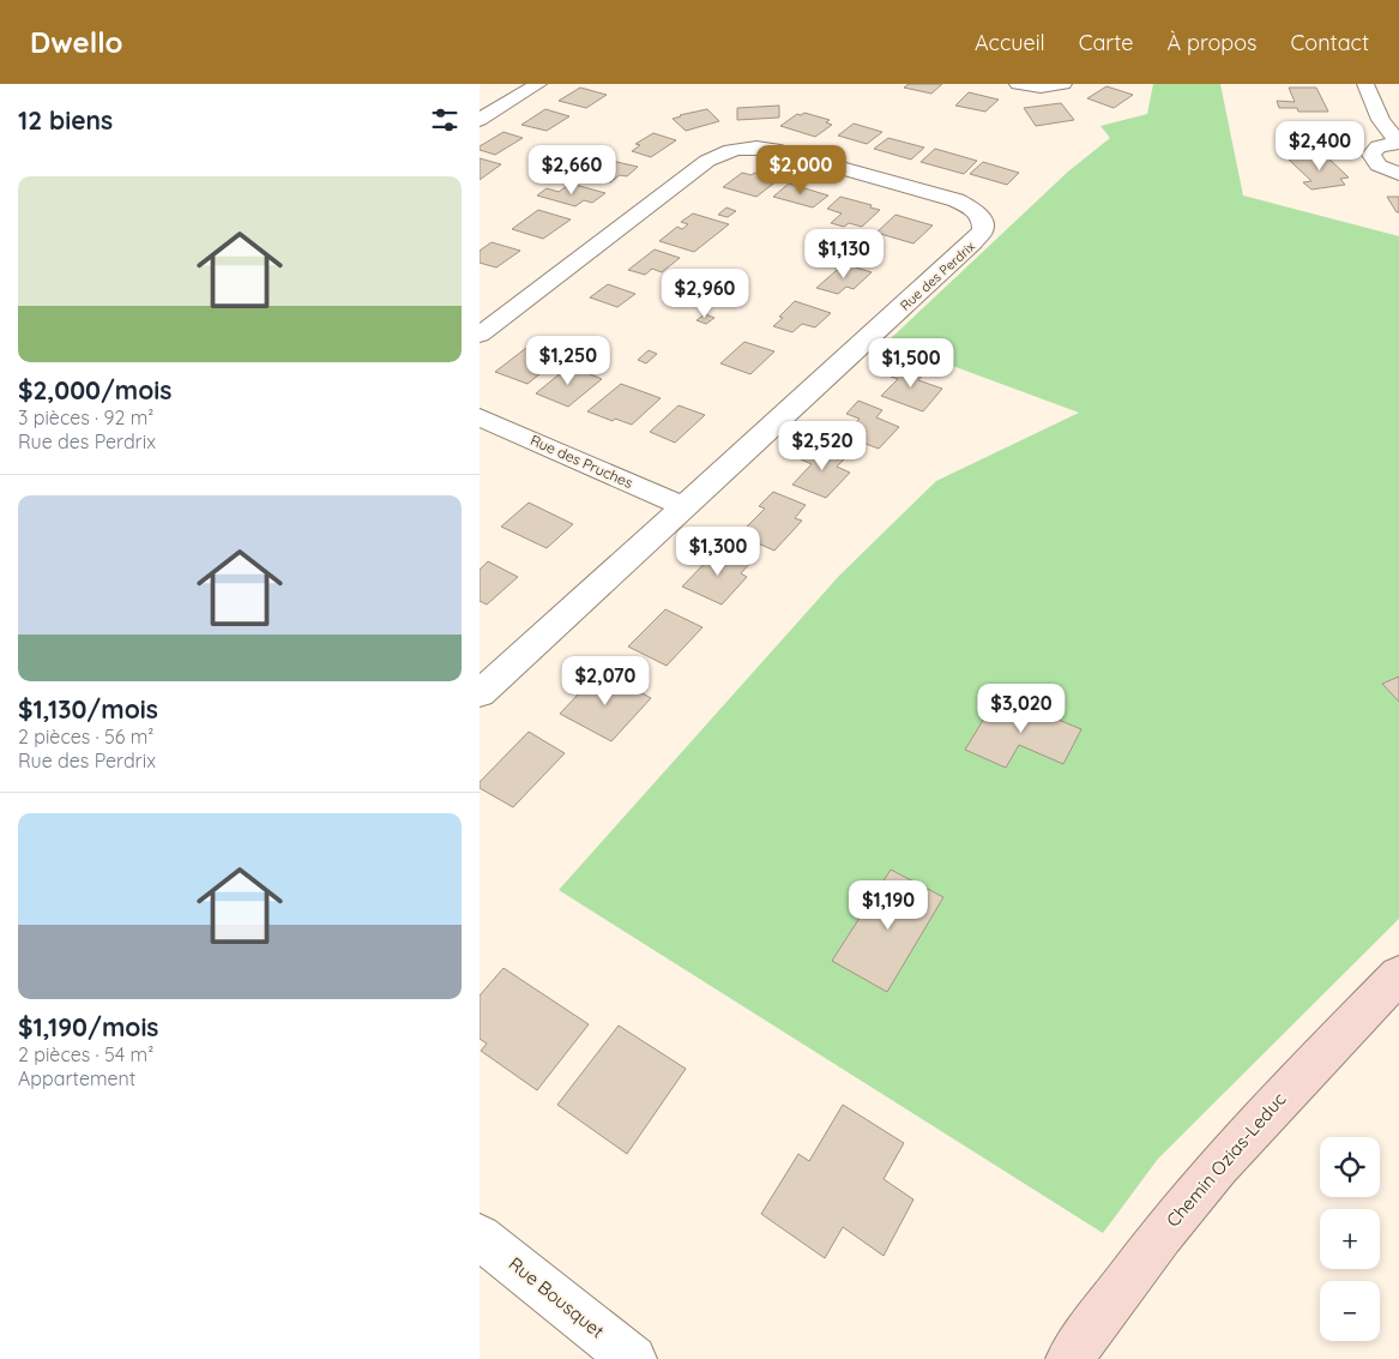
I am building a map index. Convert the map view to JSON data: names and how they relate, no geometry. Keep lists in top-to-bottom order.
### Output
{
  "streets": {
    "street": [
      "Rue des Perdrix",
      "Rue des Pruches",
      "Chemin Ozias-Leduc",
      "Rue Bousquet"
    ]
  },
  "crossings": [
    ["Rue des Perdrix", "Rue des Pruches"]
  ],
  "page": {
    "header": "Dwello",
    "nav": [
      "Accueil",
      "Carte",
      "À propos",
      "Contact"
    ],
    "heading": "12 biens",
    "price": [
      "$2,400",
      "$2,660",
      "$2,000",
      "$1,130",
      "$2,960",
      "$1,250",
      "$1,500",
      "$2,520",
      "$1,300",
      "$2,070",
      "$3,020",
      "$1,190"
    ],
    "list": [
      {
        "name": "$2,000/mois",
        "note": "3 pièces · 92 m² · Rue des Perdrix"
      },
      {
        "name": "$1,130/mois",
        "note": "2 pièces · 56 m² · Rue des Perdrix"
      },
      {
        "name": "$1,190/mois",
        "note": "2 pièces · 54 m² · Appartement"
      }
    ],
    "map_buttons": ["+", "−"]
  }
}
